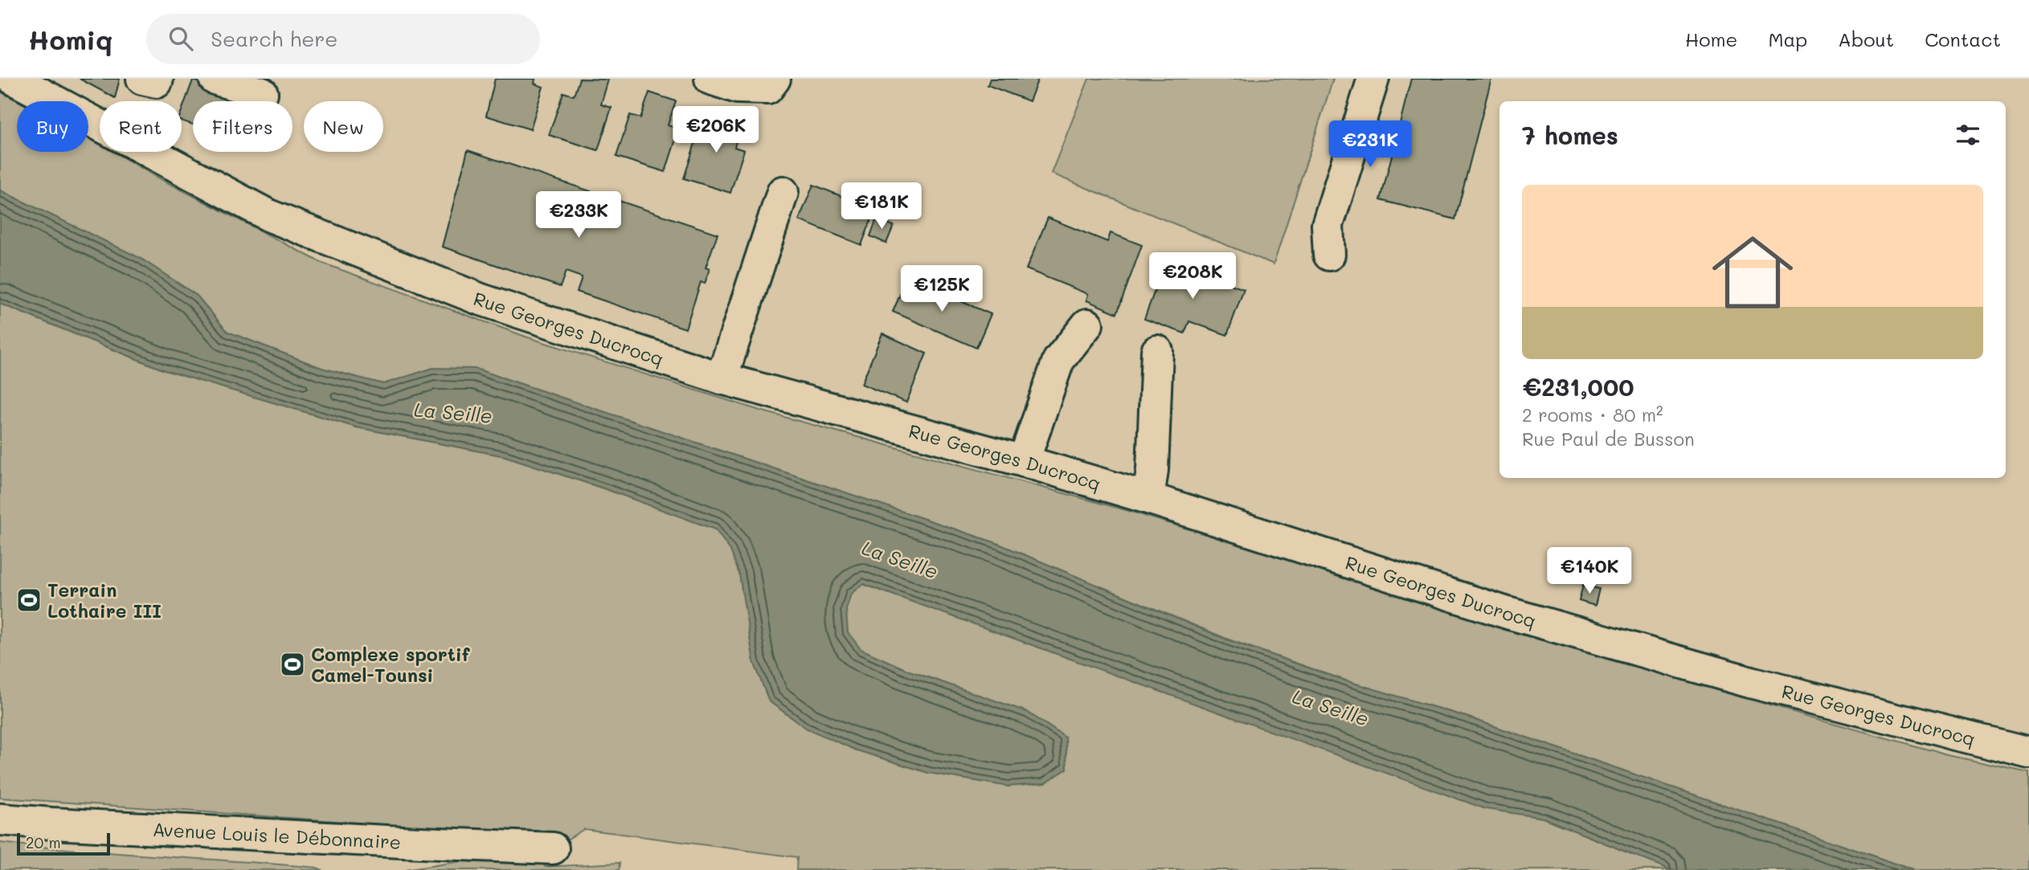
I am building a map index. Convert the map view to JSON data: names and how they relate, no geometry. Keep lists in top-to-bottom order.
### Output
{
  "streets": {
    "street": ["Rue Georges Ducrocq", "Avenue Louis le Débonnaire"]
  },
  "water": ["La Seille"],
  "places": {
    "sports": ["Terrain Lothaire III", "Complexe sportif Camel-Tounsi"]
  },
  "scale_bar": "20 m",
  "page": {
    "header": "Homiq",
    "search": "Search here",
    "nav": [
      "Home",
      "Map",
      "About",
      "Contact"
    ],
    "chip": [
      "Buy",
      "Rent",
      "Filters",
      "New"
    ],
    "heading": "7 homes",
    "price": [
      "€206K",
      "€231K",
      "€181K",
      "€233K",
      "€208K",
      "€125K",
      "€140K"
    ],
    "list": [
      {
        "name": "€231,000",
        "note": "2 rooms · 80 m² · Rue Paul de Busson"
      }
    ],
    "scale": "20 m"
  }
}
